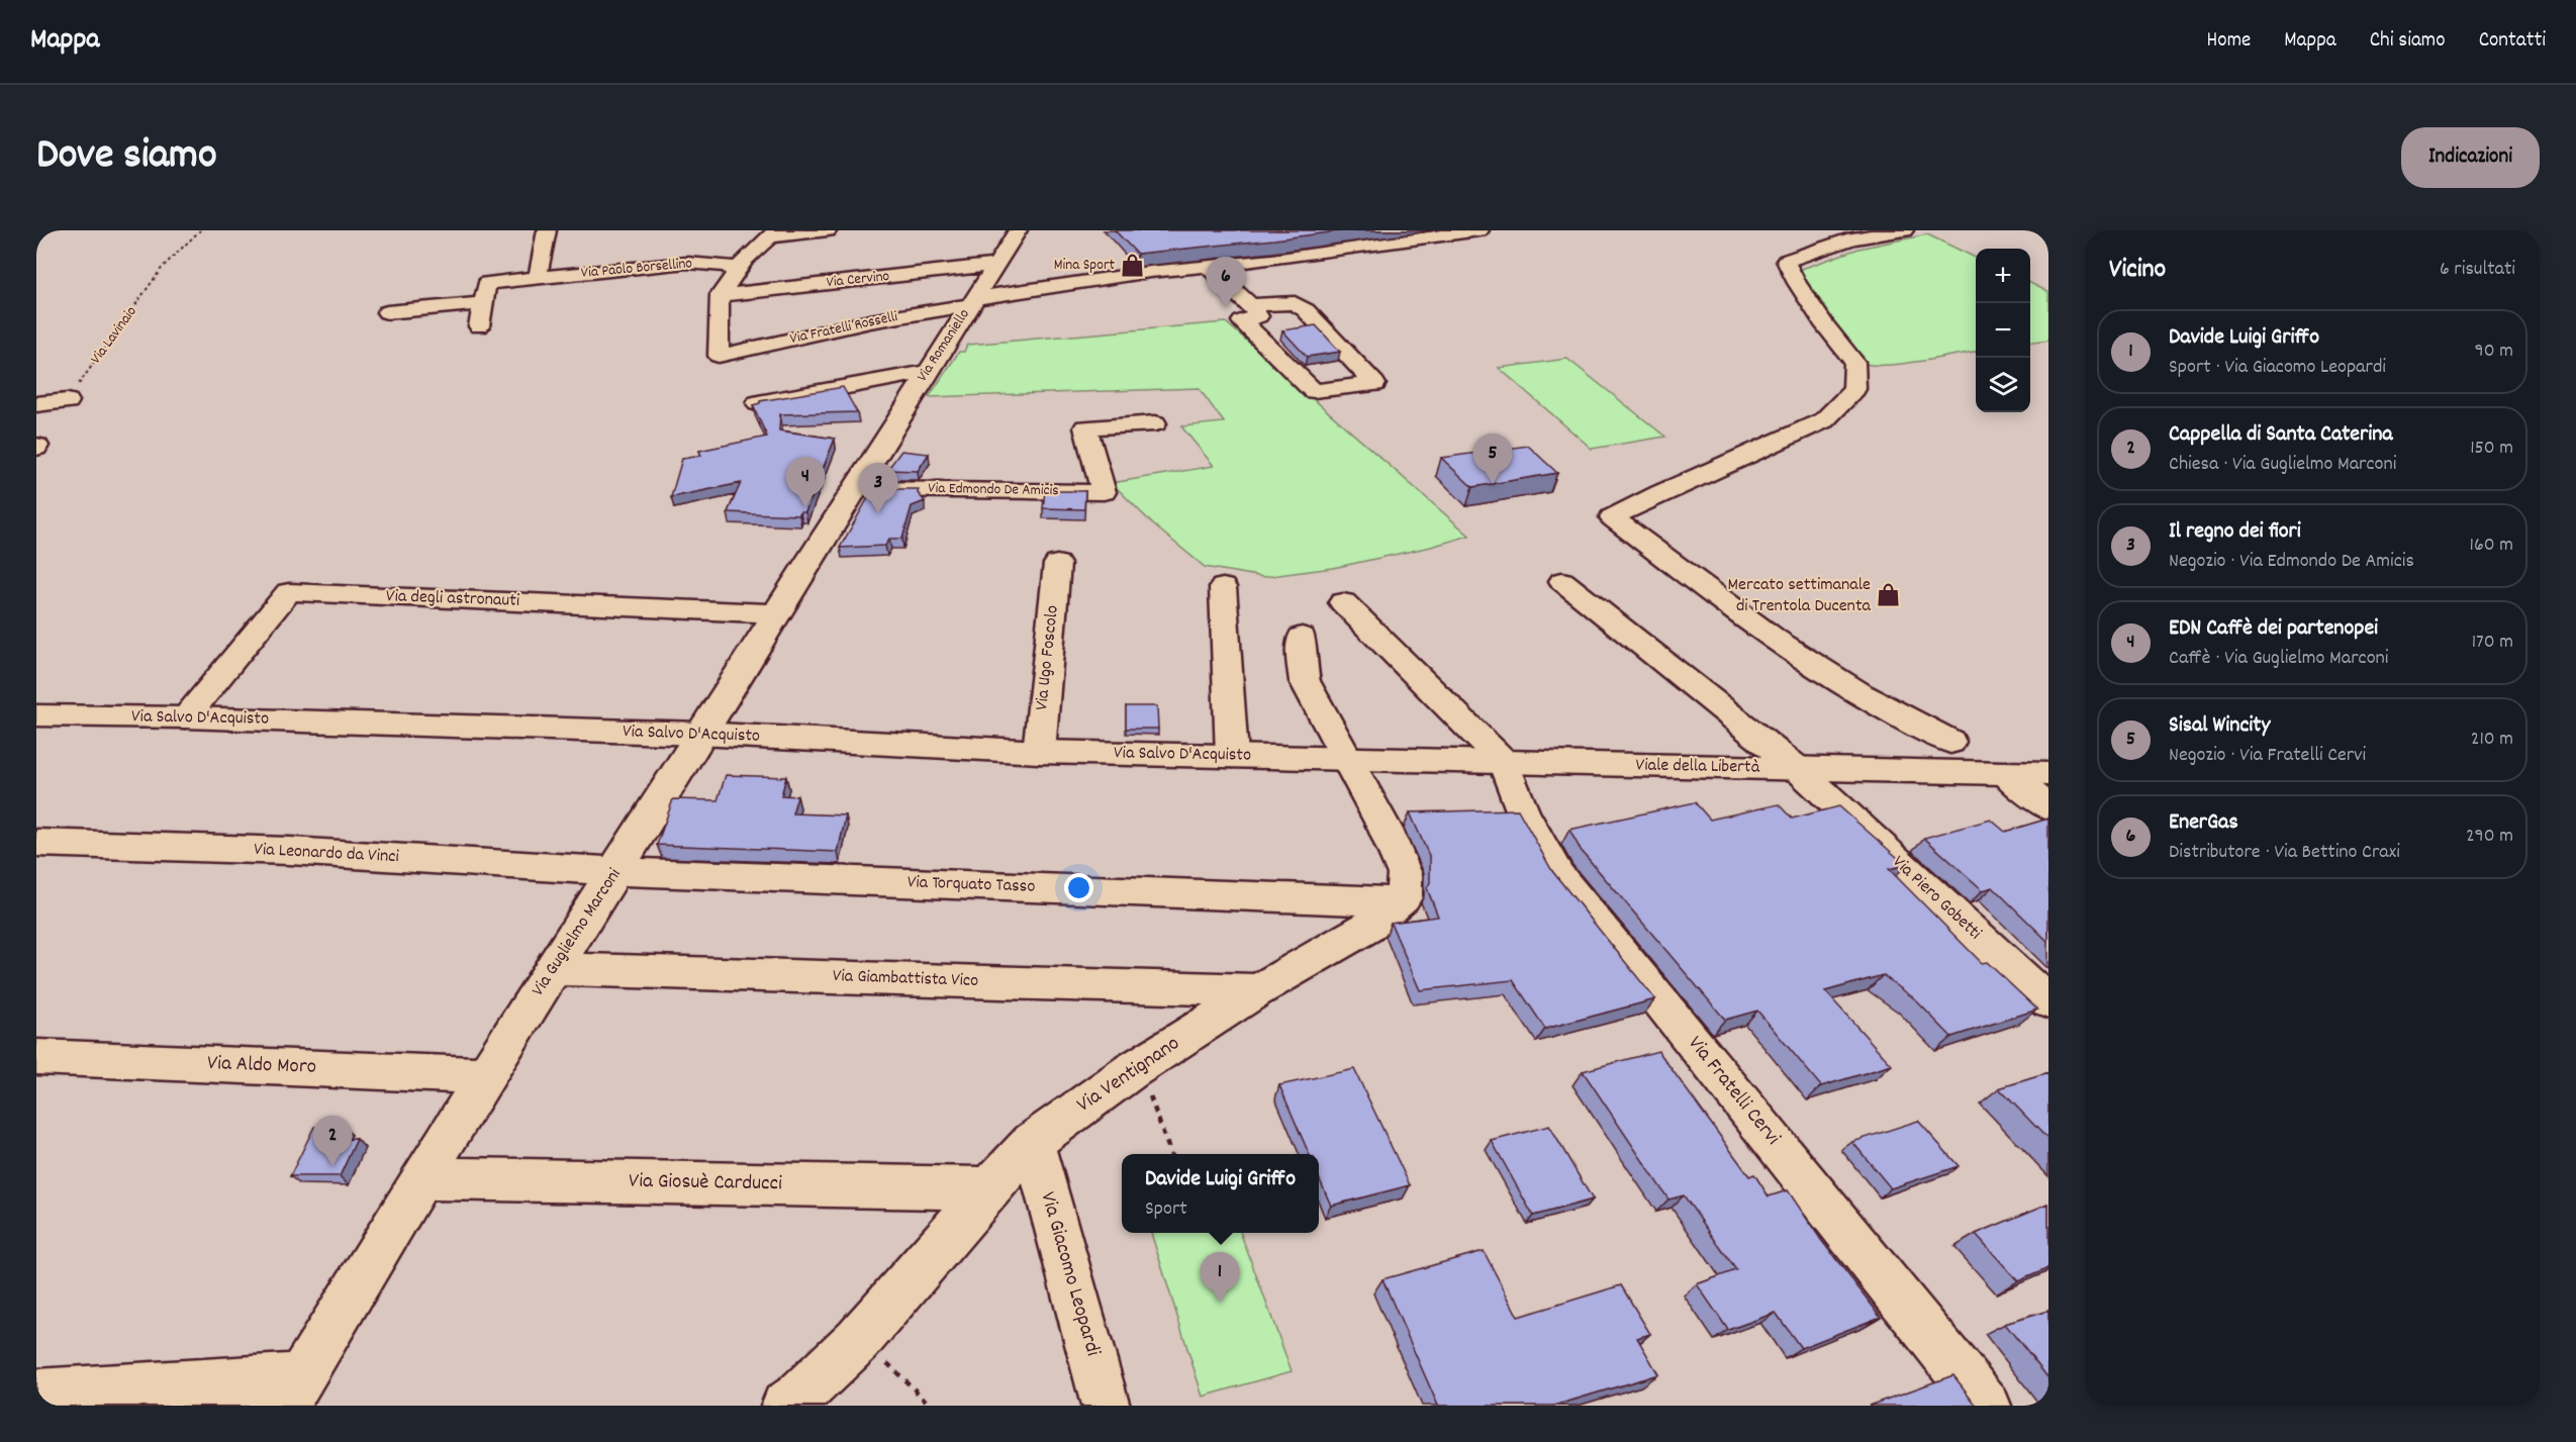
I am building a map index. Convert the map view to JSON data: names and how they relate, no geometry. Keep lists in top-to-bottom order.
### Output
{
  "streets": {
    "street": [
      "Via Paolo Borsellino",
      "Via Cervino",
      "Via Fratelli Rosselli",
      "Via Romaniello",
      "Via Edmondo De Amicis",
      "Via degli astronauti",
      "Via Ugo Foscolo",
      "Via Salvo D'Acquisto",
      "Viale della Libertà",
      "Via Leonardo da Vinci",
      "Via Torquato Tasso",
      "Via Piero Gobetti",
      "Via Guglielmo Marconi",
      "Via Giambattista Vico",
      "Via Aldo Moro",
      "Via Ventignano",
      "Via Fratelli Cervi",
      "Via Giosuè Carducci",
      "Via Giacomo Leopardi"
    ],
    "path": ["Via Lavinaio"]
  },
  "crossings": [
    ["Via Cervino", "Via Fratelli Rosselli"],
    ["Via Cervino", "Via Romaniello"],
    ["Via Fratelli Rosselli", "Via Romaniello"],
    ["Via Romaniello", "Via Guglielmo Marconi"],
    ["Via Edmondo De Amicis", "Via Guglielmo Marconi"],
    ["Via degli astronauti", "Via Salvo D'Acquisto"],
    ["Via degli astronauti", "Via Guglielmo Marconi"],
    ["Via Ugo Foscolo", "Via Salvo D'Acquisto"],
    ["Via Salvo D'Acquisto", "Viale della Libertà"],
    ["Via Salvo D'Acquisto", "Via Guglielmo Marconi"],
    ["Viale della Libertà", "Via Piero Gobetti"],
    ["Viale della Libertà", "Via Fratelli Cervi"],
    ["Via Leonardo da Vinci", "Via Torquato Tasso"],
    ["Via Leonardo da Vinci", "Via Guglielmo Marconi"],
    ["Via Torquato Tasso", "Via Guglielmo Marconi"],
    ["Via Torquato Tasso", "Via Ventignano"],
    ["Via Guglielmo Marconi", "Via Giambattista Vico"],
    ["Via Guglielmo Marconi", "Via Aldo Moro"],
    ["Via Guglielmo Marconi", "Via Giosuè Carducci"],
    ["Via Giambattista Vico", "Via Ventignano"],
    ["Via Ventignano", "Via Giosuè Carducci"],
    ["Via Ventignano", "Via Giacomo Leopardi"]
  ],
  "places": {
    "shop": ["Mina Sport", "Mercato settimanale di Trentola Ducenta"]
  },
  "page": {
    "header": "Mappa",
    "nav": [
      "Home",
      "Mappa",
      "Chi siamo",
      "Contatti"
    ],
    "title": "Dove siamo",
    "buttons": "Indicazioni",
    "heading": ["Vicino", "6 risultati"],
    "map_buttons": ["+", "−"],
    "pins": [
      "6",
      "5",
      "4",
      "3",
      "2",
      "1"
    ],
    "list": [
      {
        "mark": "1",
        "name": "Davide Luigi Griffo",
        "note": "Sport · Via Giacomo Leopardi",
        "value": "90 m"
      },
      {
        "mark": "2",
        "name": "Cappella di Santa Caterina",
        "note": "Chiesa · Via Guglielmo Marconi",
        "value": "150 m"
      },
      {
        "mark": "3",
        "name": "Il regno dei fiori",
        "note": "Negozio · Via Edmondo De Amicis",
        "value": "160 m"
      },
      {
        "mark": "4",
        "name": "EDN Caffè dei partenopei",
        "note": "Caffè · Via Guglielmo Marconi",
        "value": "170 m"
      },
      {
        "mark": "5",
        "name": "Sisal Wincity",
        "note": "Negozio · Via Fratelli Cervi",
        "value": "210 m"
      },
      {
        "mark": "6",
        "name": "EnerGas",
        "note": "Distributore · Via Bettino Craxi",
        "value": "290 m"
      }
    ],
    "popup": ["Davide Luigi Griffo", "Sport"]
  }
}
